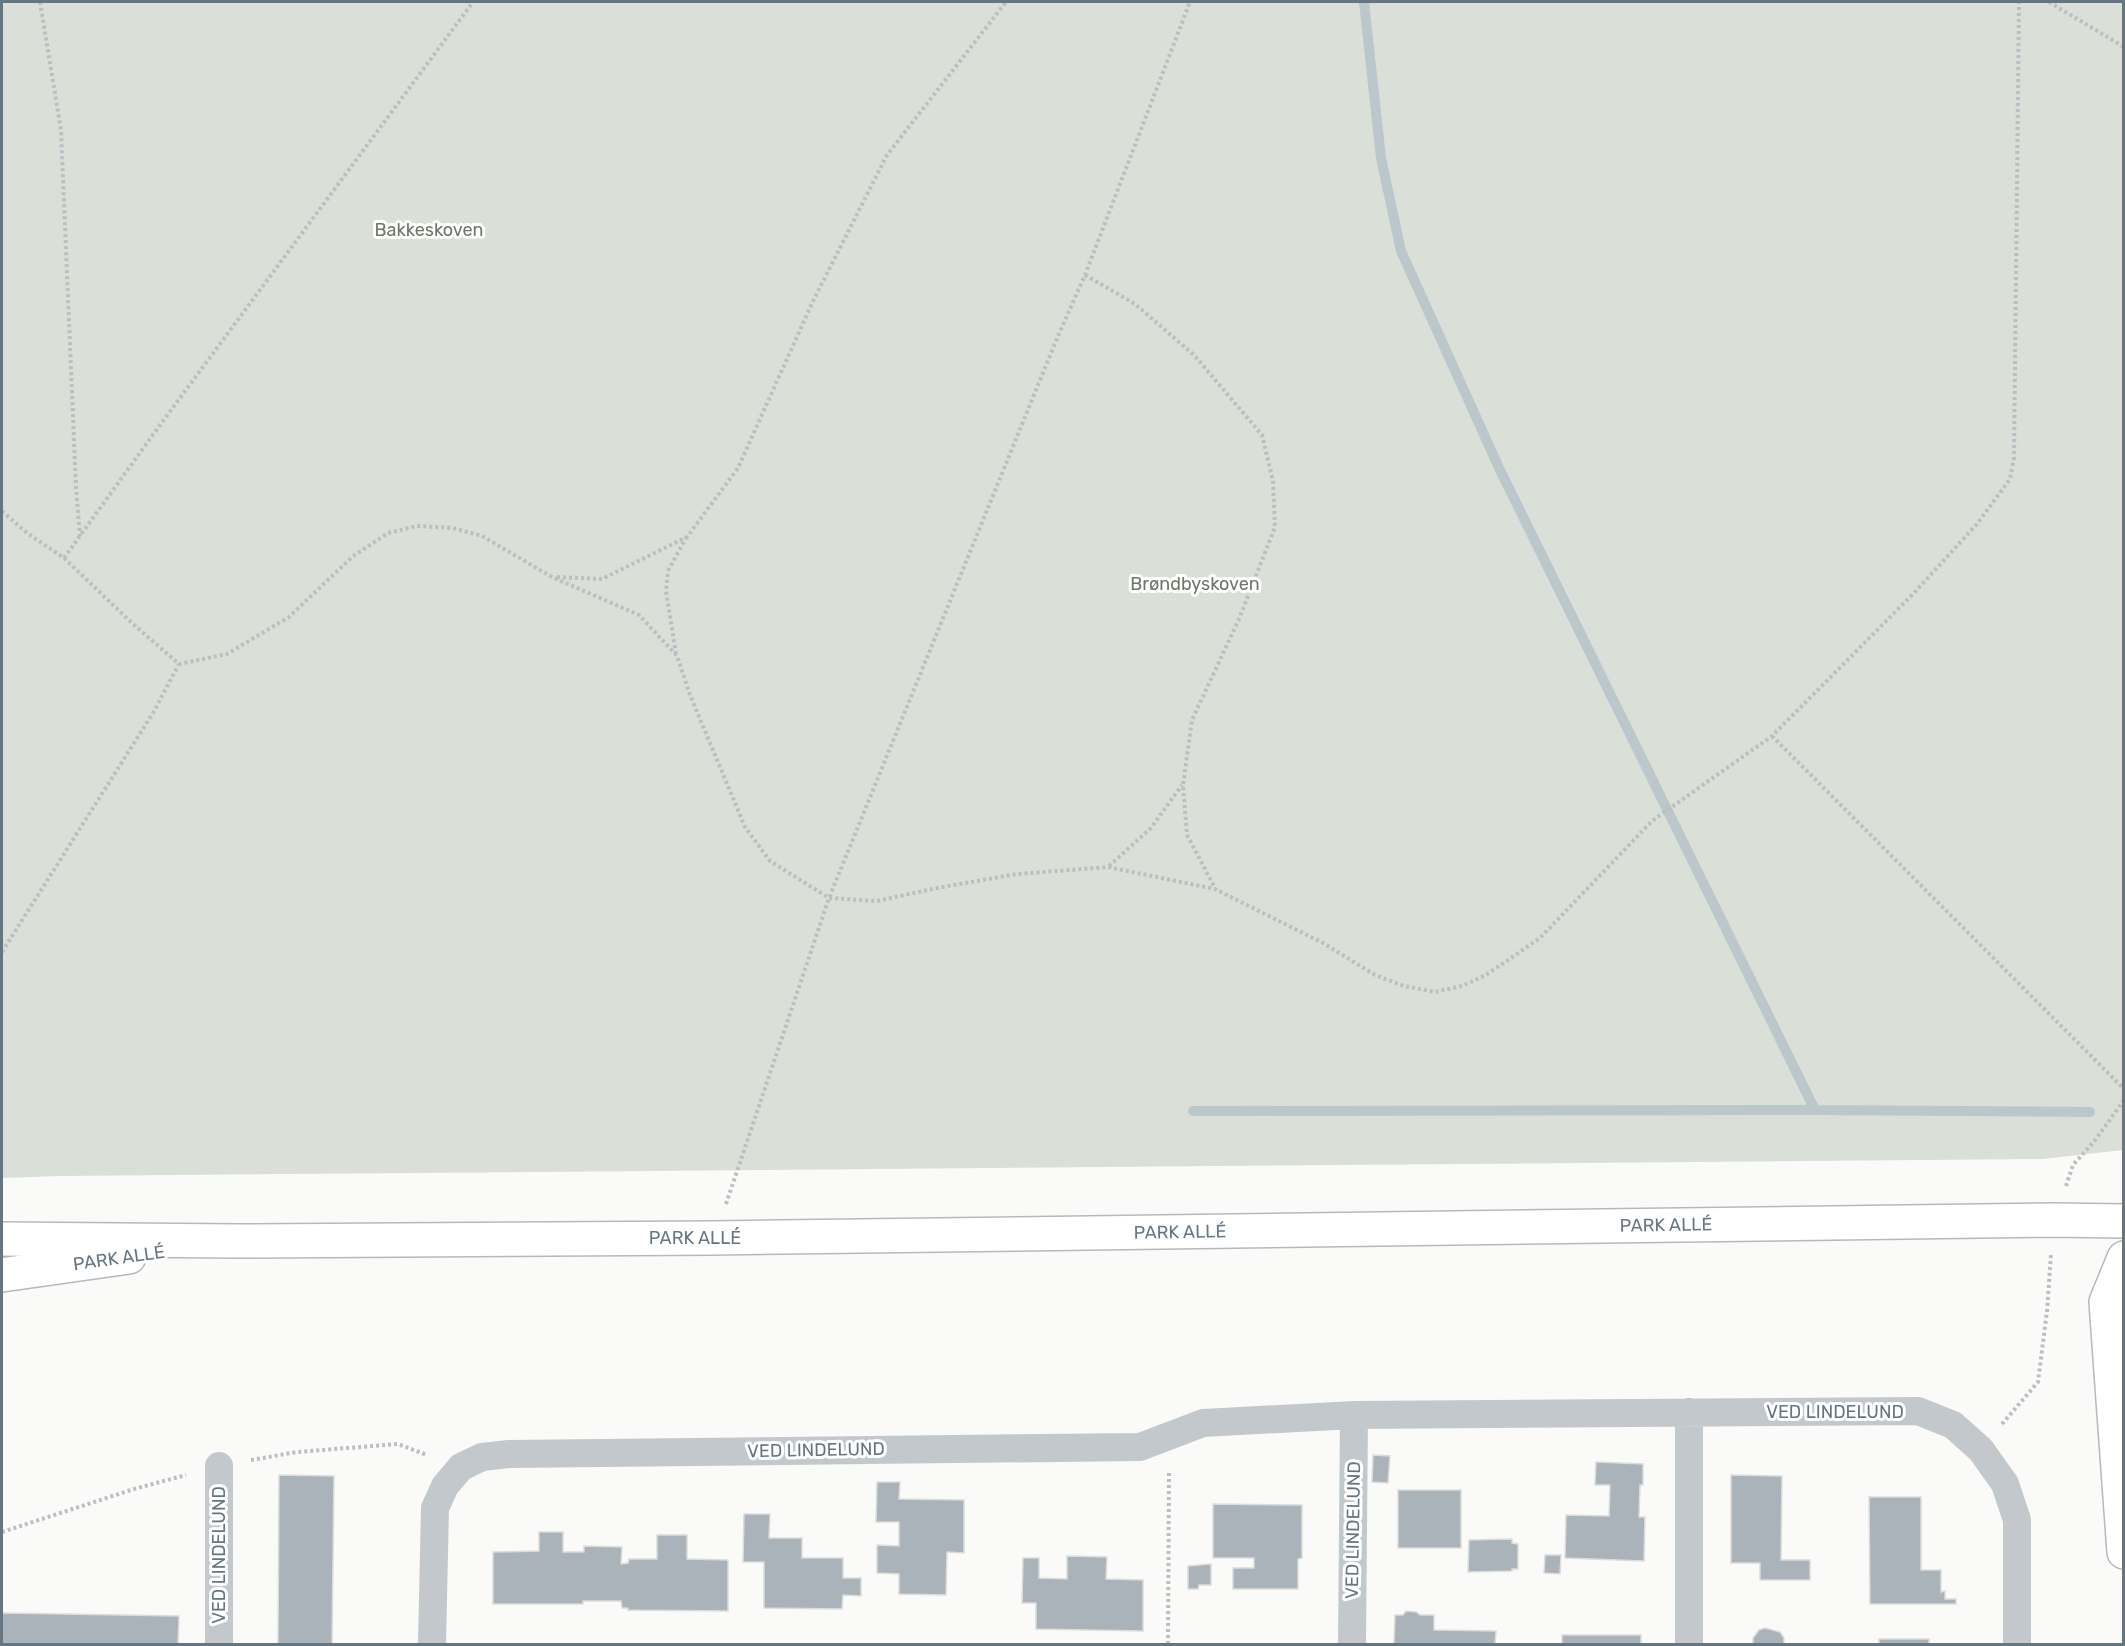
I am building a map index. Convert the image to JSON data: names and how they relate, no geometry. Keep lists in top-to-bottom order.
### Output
{
  "streets": {
    "street": ["PARK ALLÉ", "VED LINDELUND"]
  },
  "parks": ["Bakkeskoven", "Brøndbyskoven"]
}
